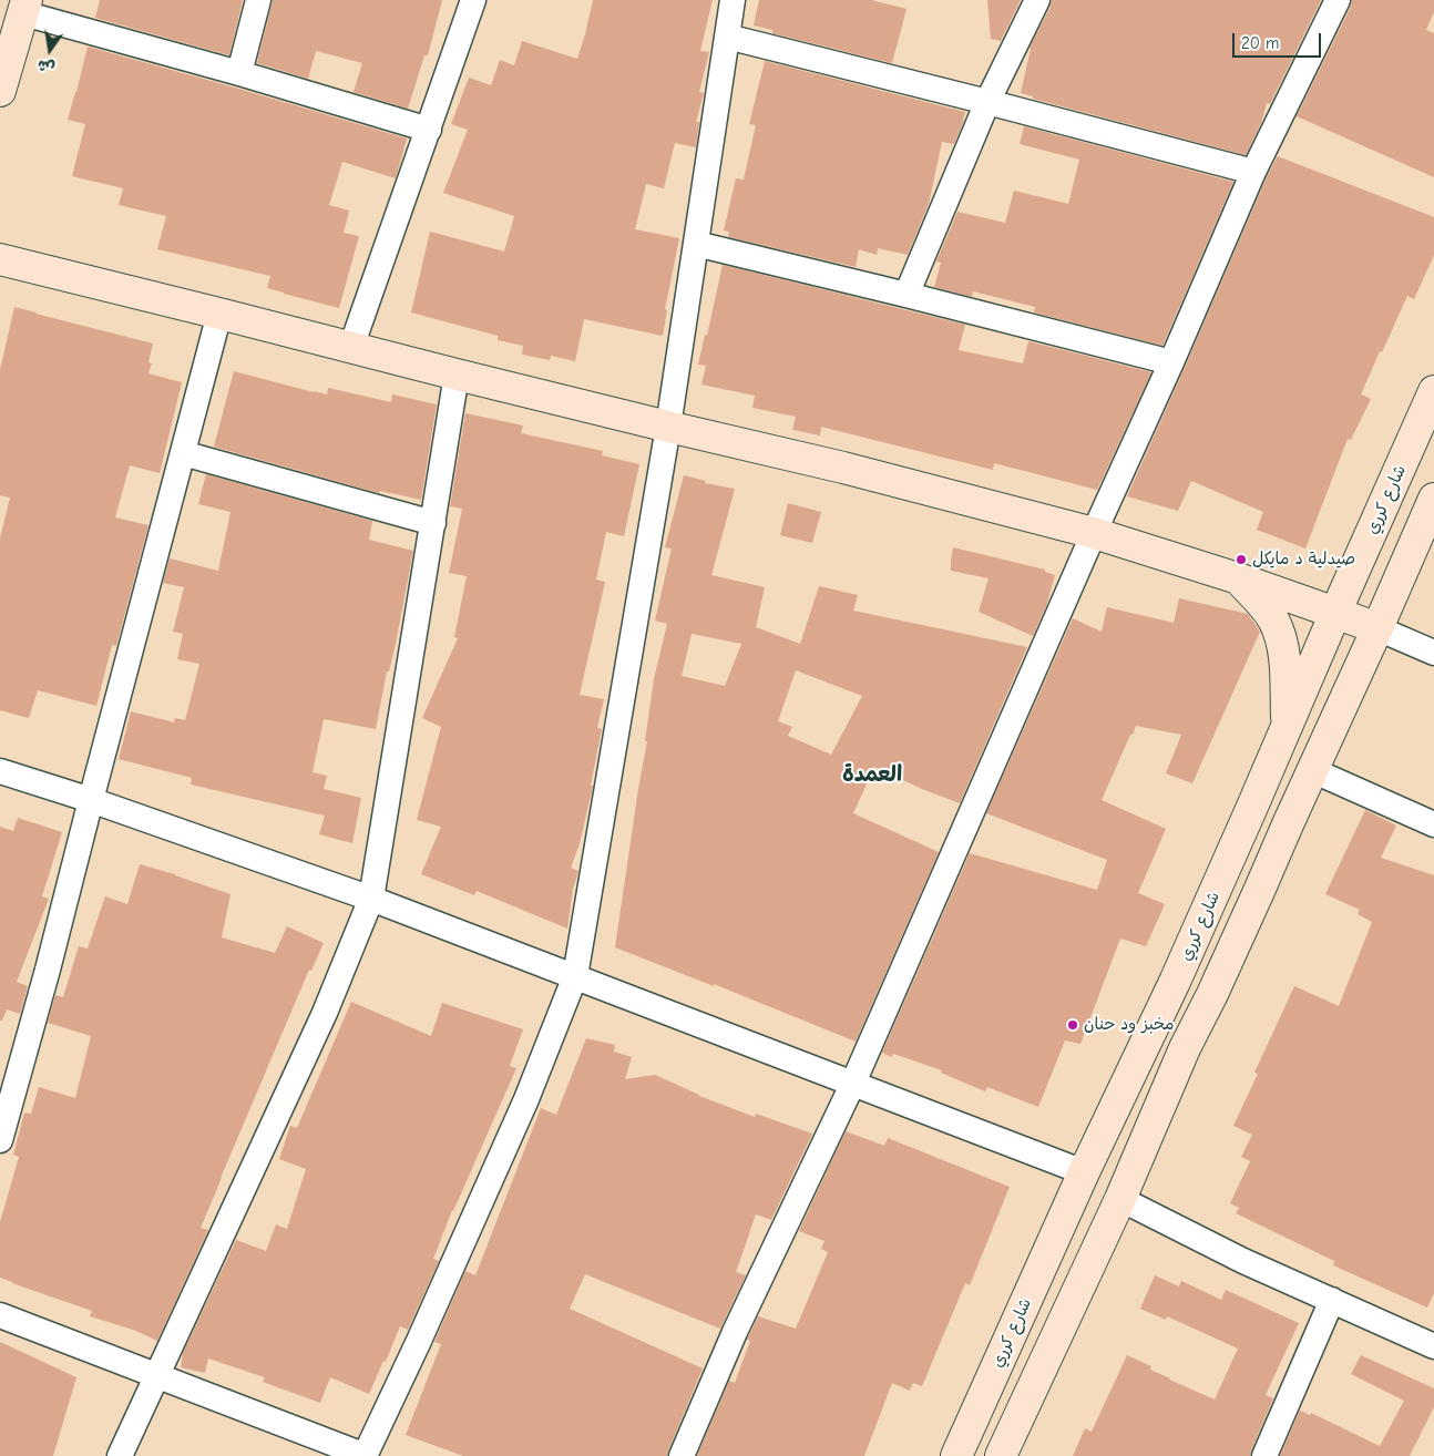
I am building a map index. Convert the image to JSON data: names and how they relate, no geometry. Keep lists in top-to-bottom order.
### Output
{
  "streets": {
    "main road": ["شارع كرري"]
  },
  "districts": ["العمدة"],
  "places": ["صيدلية د مايكل", "مخبز ود حنان"],
  "scale_bar": "20 m",
  "north": "bottom"
}
